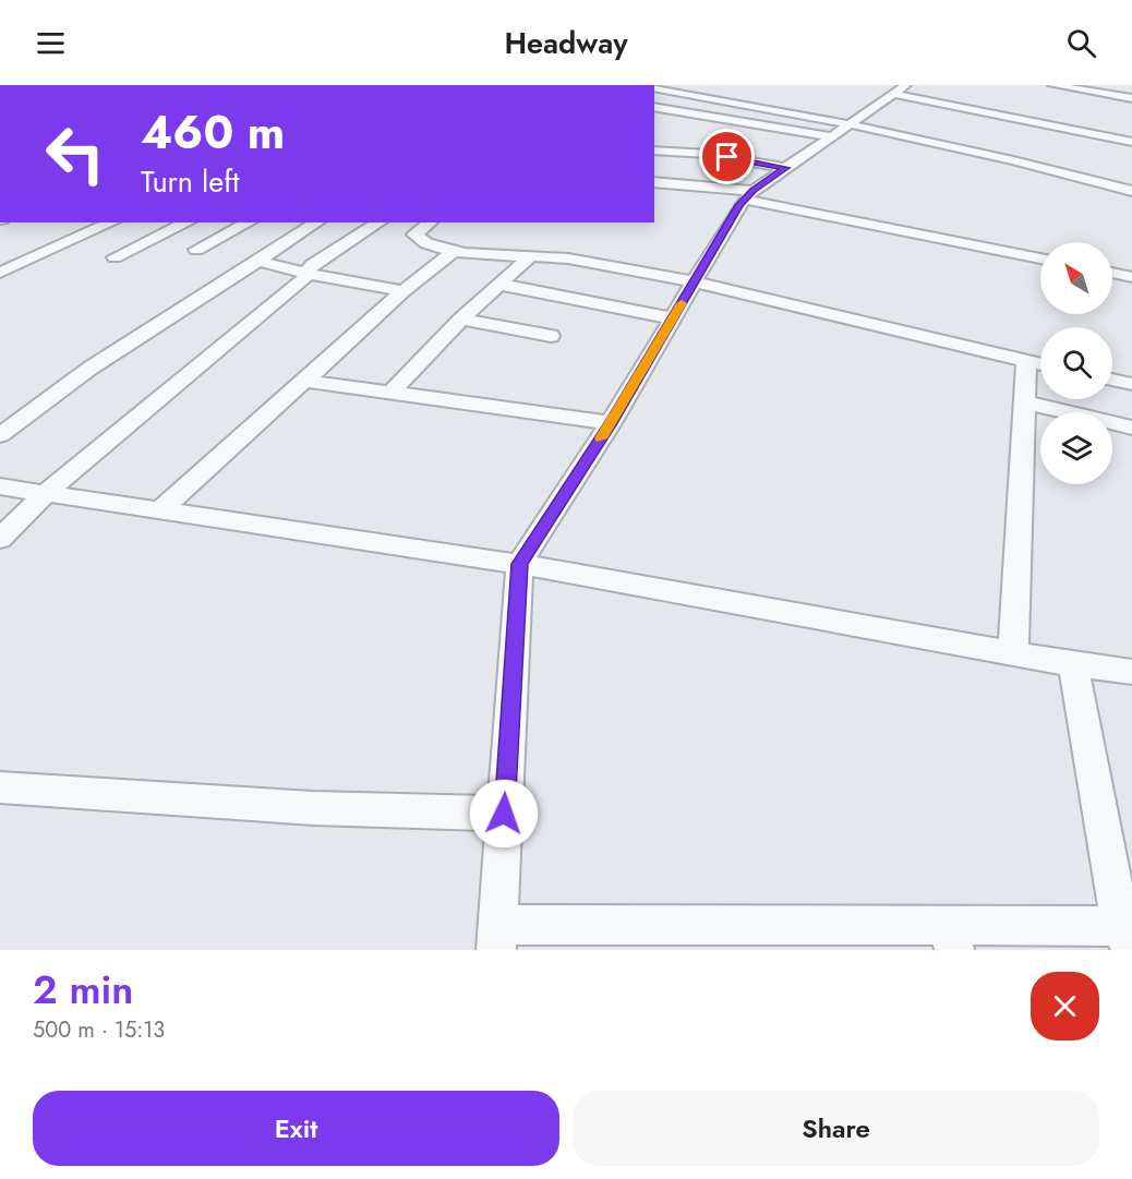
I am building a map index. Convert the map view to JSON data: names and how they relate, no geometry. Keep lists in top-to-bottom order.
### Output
{
  "north": "top left",
  "page": {
    "header": "Headway",
    "turn": ["460 m", "Turn left"],
    "heading": ["2 min", "500 m · 15:13"],
    "buttons": ["Exit", "Share"]
  }
}
